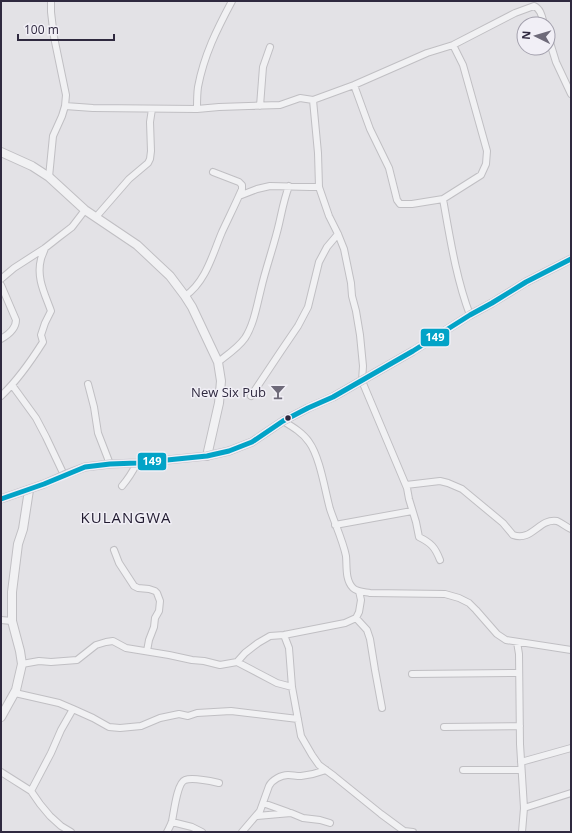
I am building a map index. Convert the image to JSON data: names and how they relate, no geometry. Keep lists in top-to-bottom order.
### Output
{
  "districts": ["KULANGWA"],
  "places": {
    "bar": ["New Six Pub"]
  },
  "lines": ["transit line 149"],
  "scale_bar": "100 m",
  "north": "left"
}
